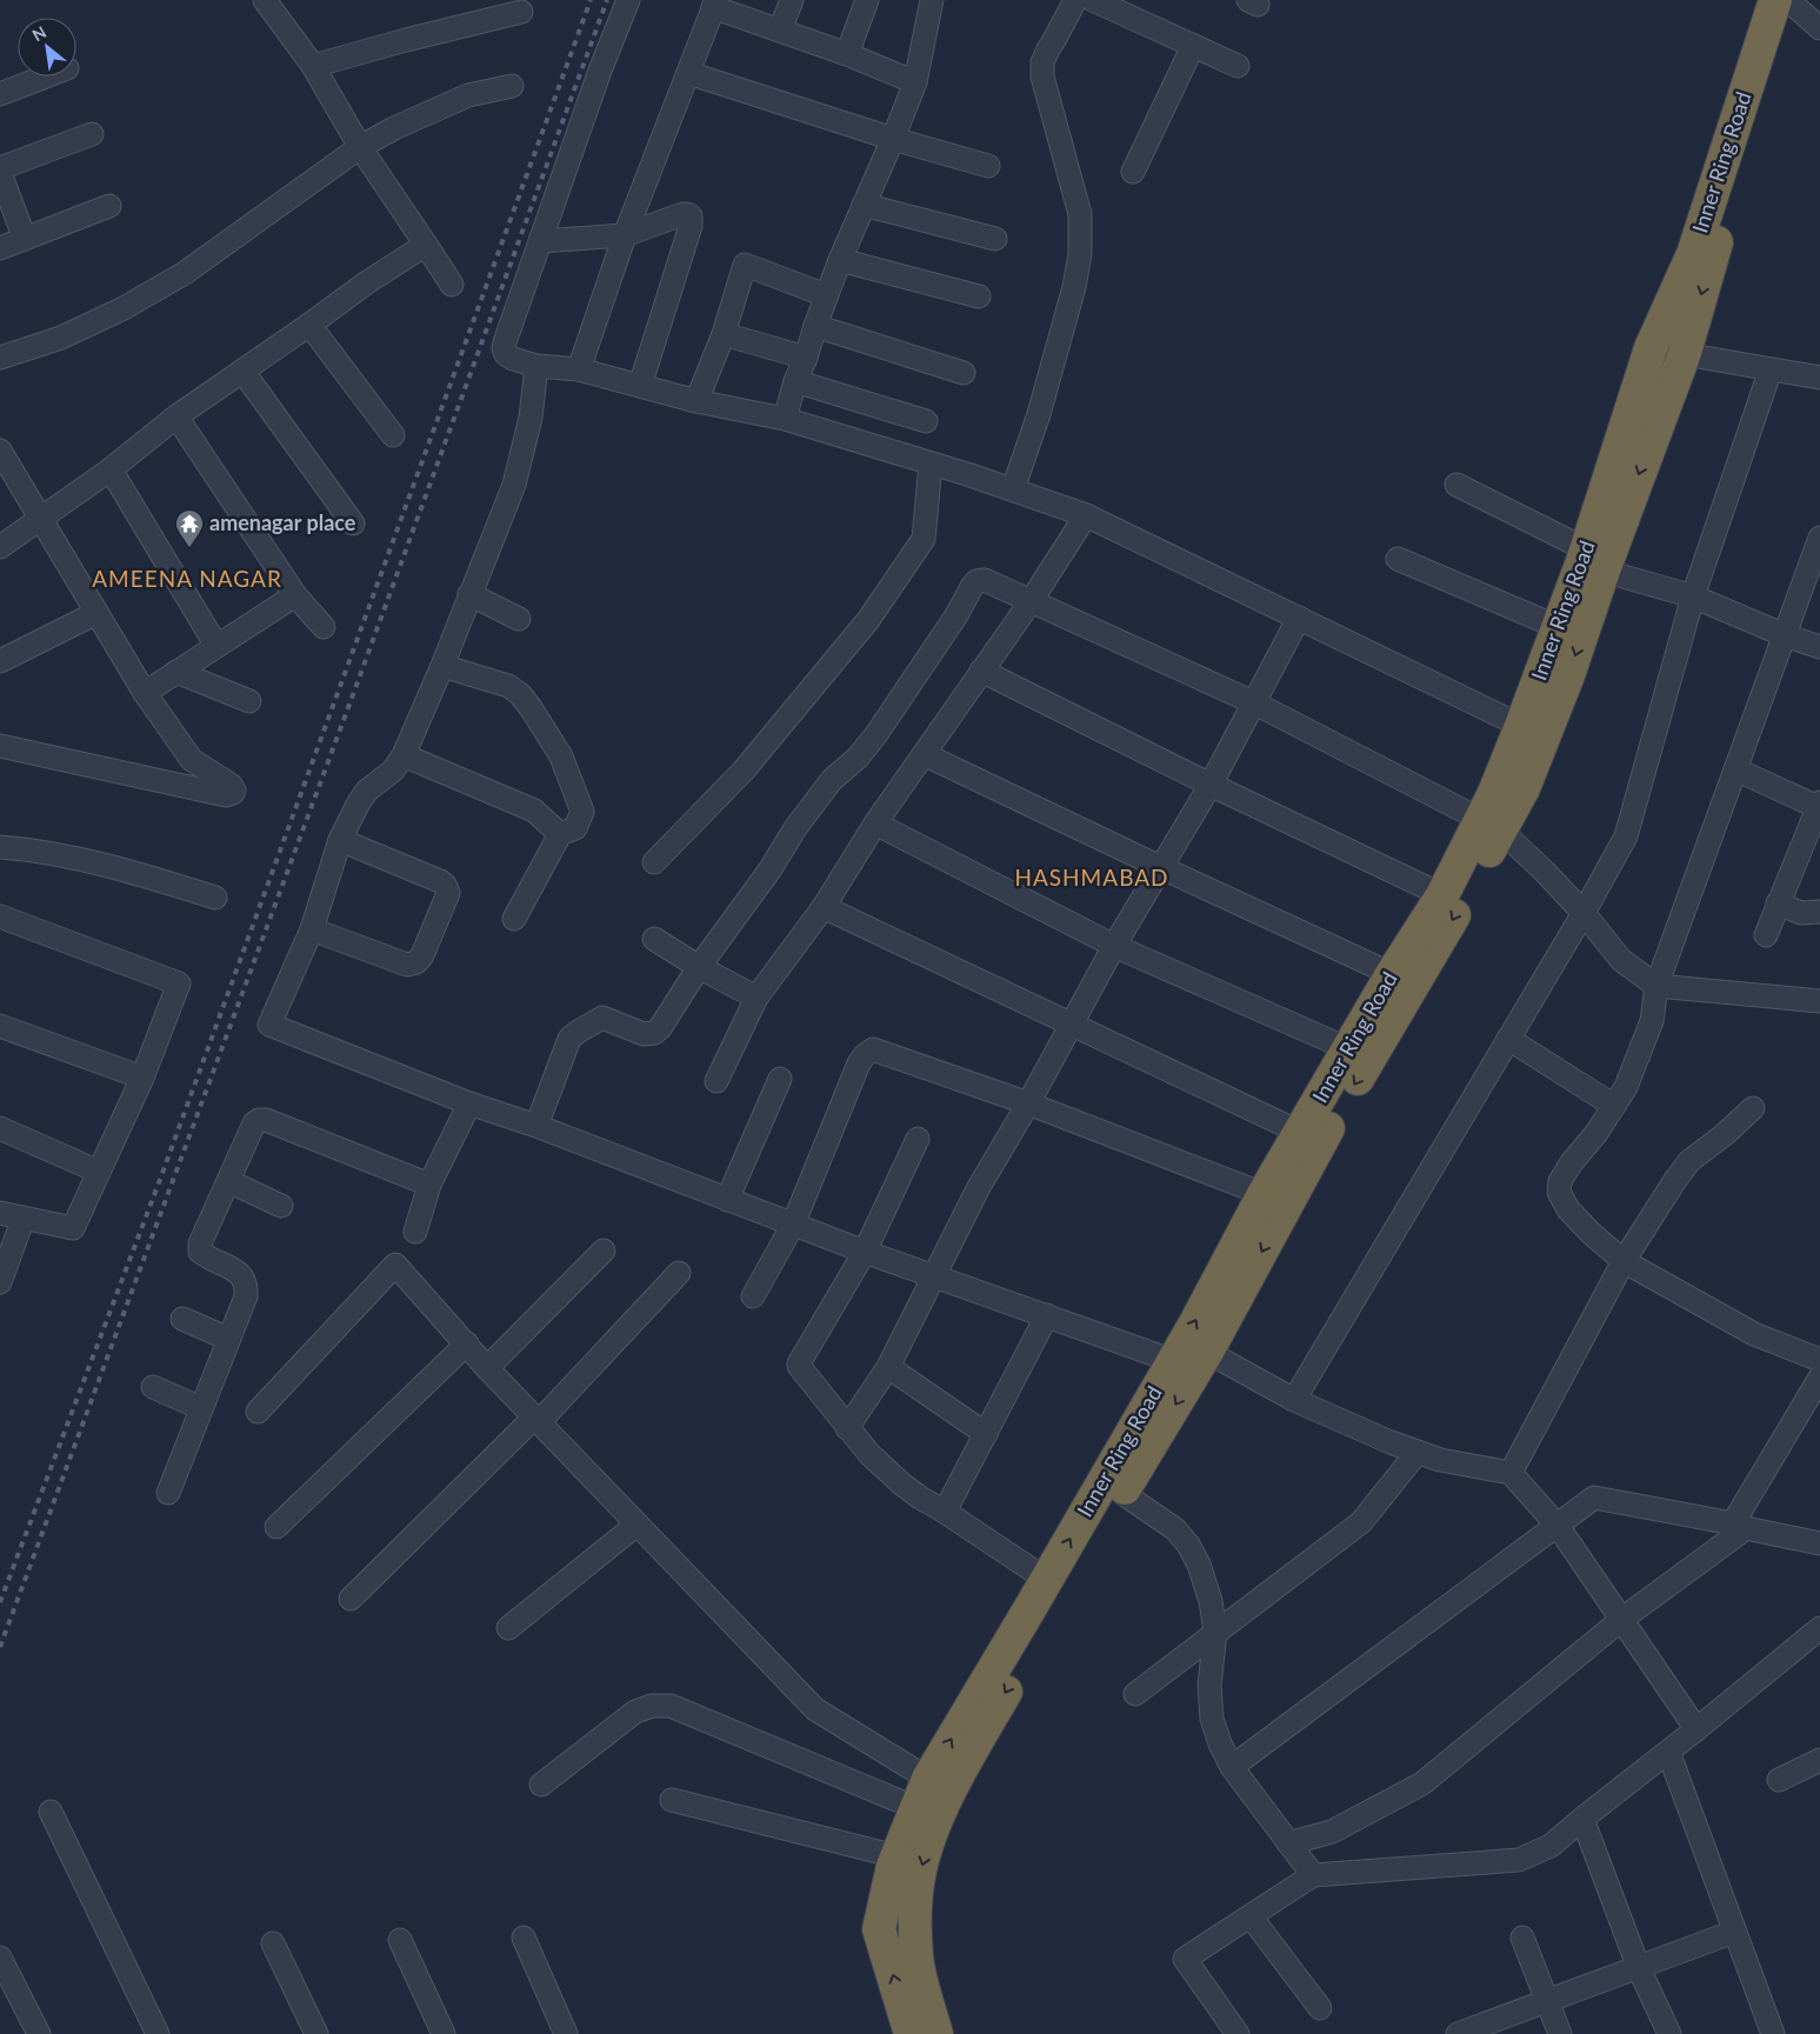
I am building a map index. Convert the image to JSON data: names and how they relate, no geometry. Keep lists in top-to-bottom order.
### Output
{
  "streets": {
    "highway": ["Inner Ring Road"]
  },
  "districts": ["AMEENA NAGAR", "HASHMABAD"],
  "places": {
    "temple": ["amenagar place"]
  },
  "north": "top left"
}
